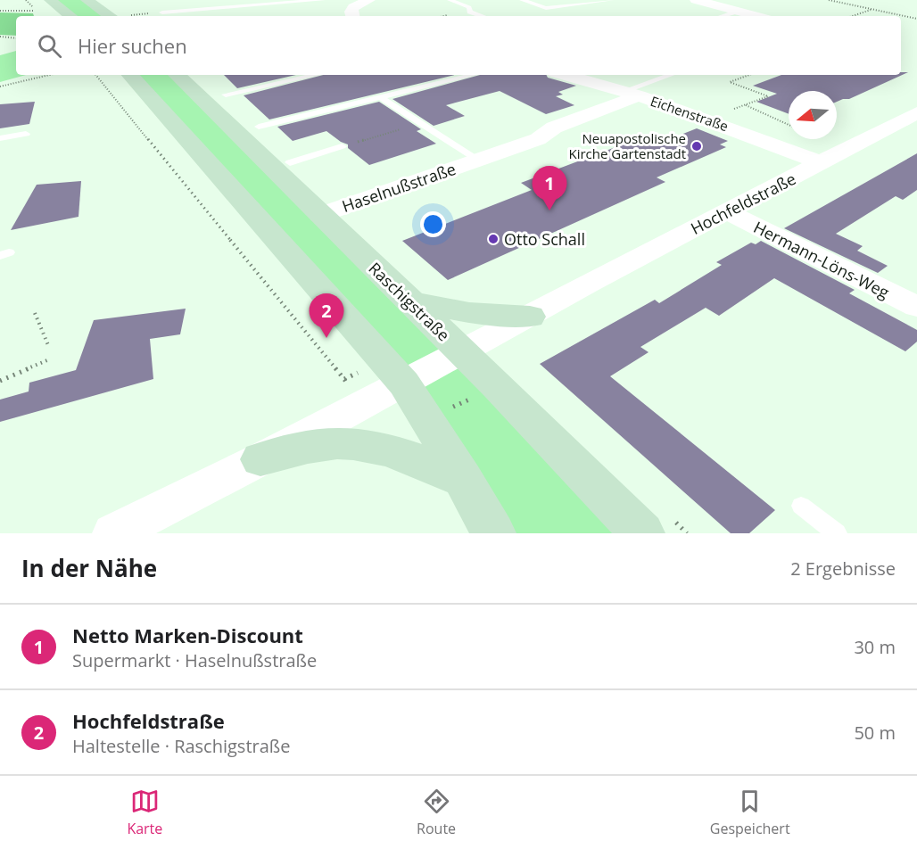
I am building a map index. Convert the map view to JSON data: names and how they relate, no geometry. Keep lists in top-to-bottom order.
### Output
{
  "streets": {
    "street": [
      "Eichenstraße",
      "Haselnußstraße",
      "Hochfeldstraße",
      "Hermann-Löns-Weg",
      "Raschigstraße"
    ]
  },
  "crossings": [
    ["Eichenstraße", "Haselnußstraße"],
    ["Eichenstraße", "Hochfeldstraße"],
    ["Haselnußstraße", "Raschigstraße"],
    ["Hochfeldstraße", "Hermann-Löns-Weg"],
    ["Hochfeldstraße", "Raschigstraße"]
  ],
  "places": ["Neuapostolische Kirche Gartenstadt", "Otto Schall"],
  "north": "left",
  "page": {
    "search": "Hier suchen",
    "pins": ["1", "2"],
    "heading": ["In der Nähe", "2 Ergebnisse"],
    "list": [
      {
        "mark": "1",
        "name": "Netto Marken-Discount",
        "note": "Supermarkt · Haselnußstraße",
        "value": "30 m"
      },
      {
        "mark": "2",
        "name": "Hochfeldstraße",
        "note": "Haltestelle · Raschigstraße",
        "value": "50 m"
      }
    ],
    "nav": ["Karte", "Route", "Gespeichert"]
  }
}
